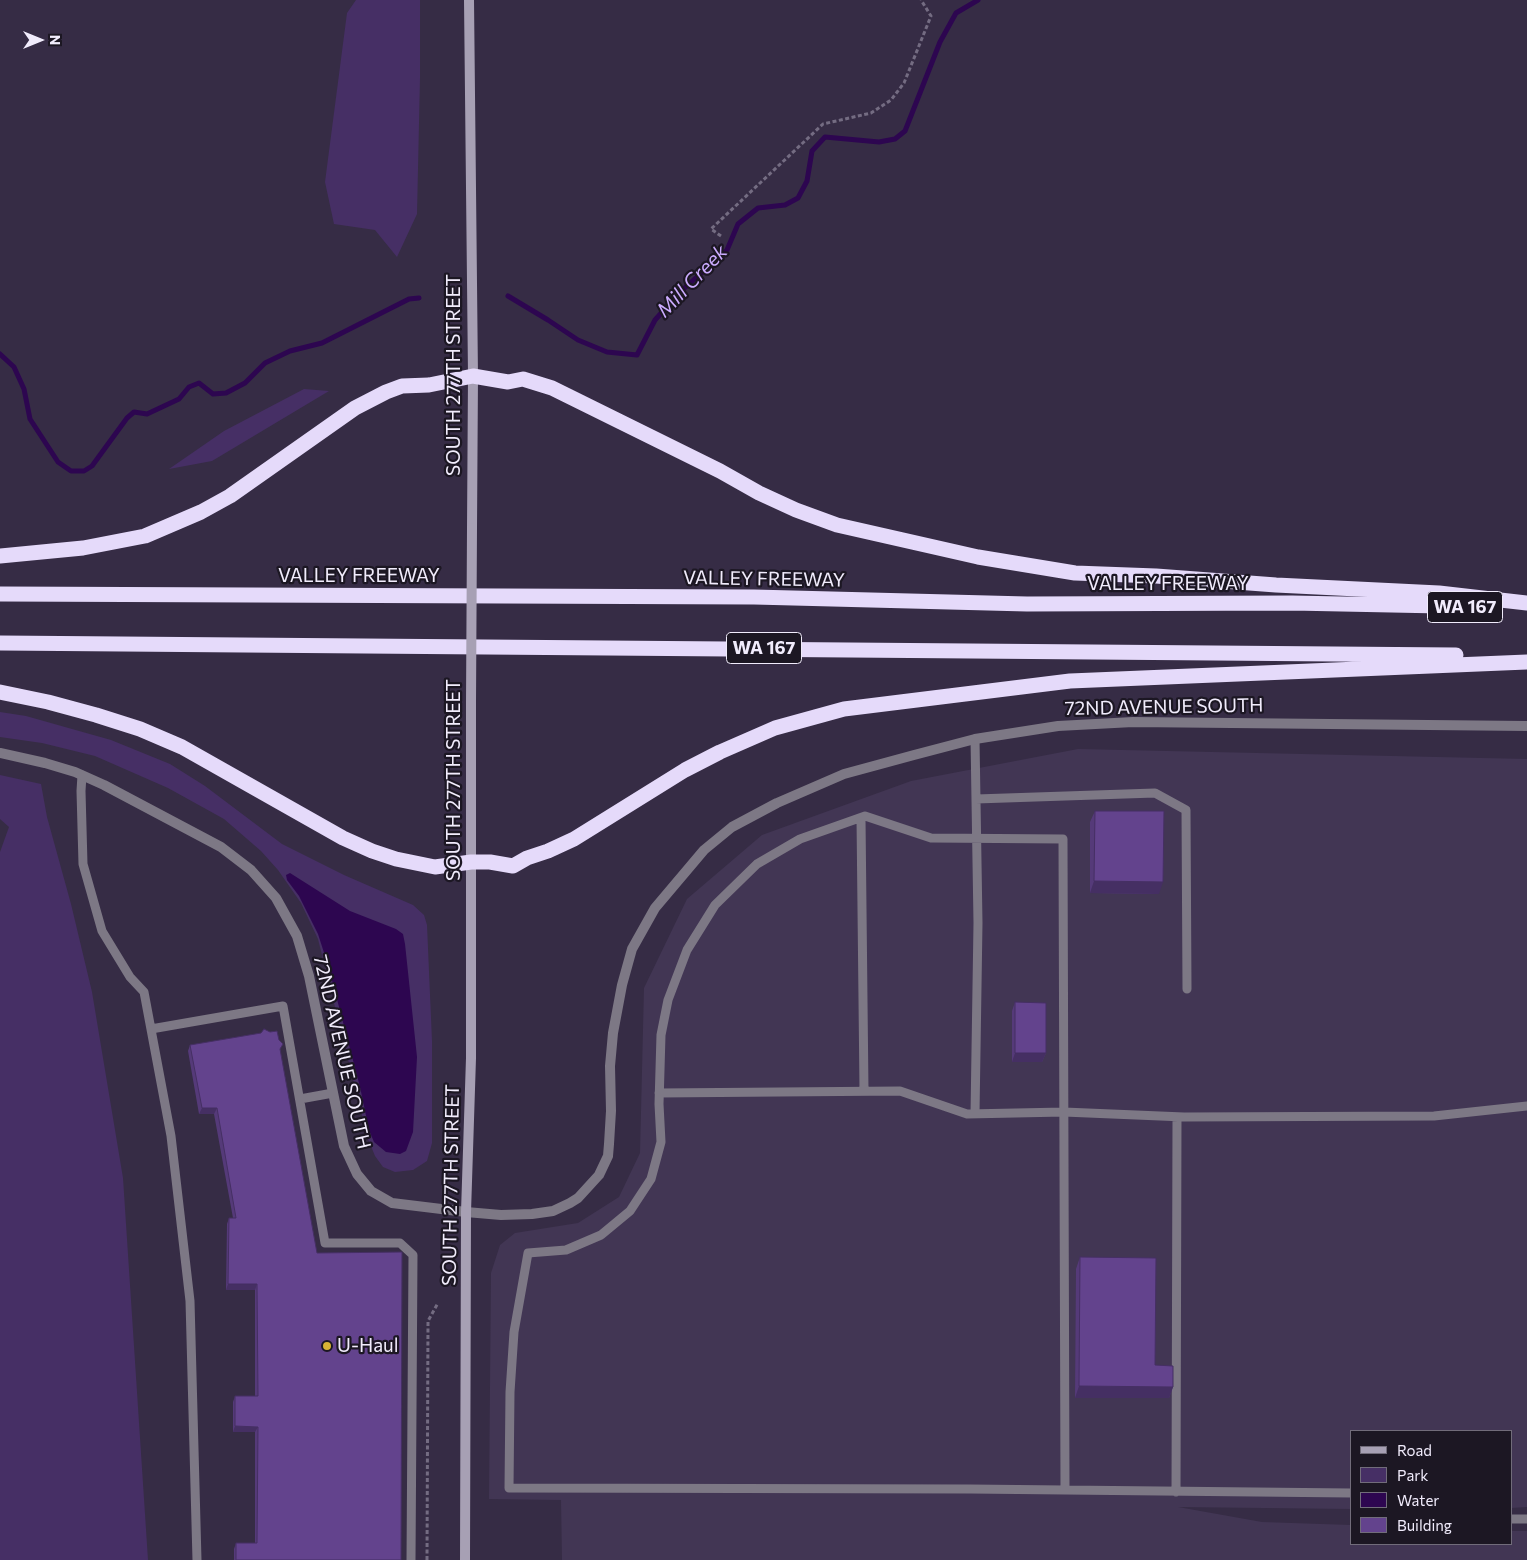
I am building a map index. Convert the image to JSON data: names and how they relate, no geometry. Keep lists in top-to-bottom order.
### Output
{
  "streets": {
    "highway": ["VALLEY FREEWAY", "WA 167"],
    "main road": ["SOUTH 277TH STREET"],
    "street": ["72ND AVENUE SOUTH"]
  },
  "crossings": [
    ["SOUTH 277TH STREET", "72ND AVENUE SOUTH"]
  ],
  "water": ["Mill Creek"],
  "places": ["U-Haul"],
  "legend": [
    "Road",
    "Park",
    "Water",
    "Building"
  ],
  "north": "right"
}
